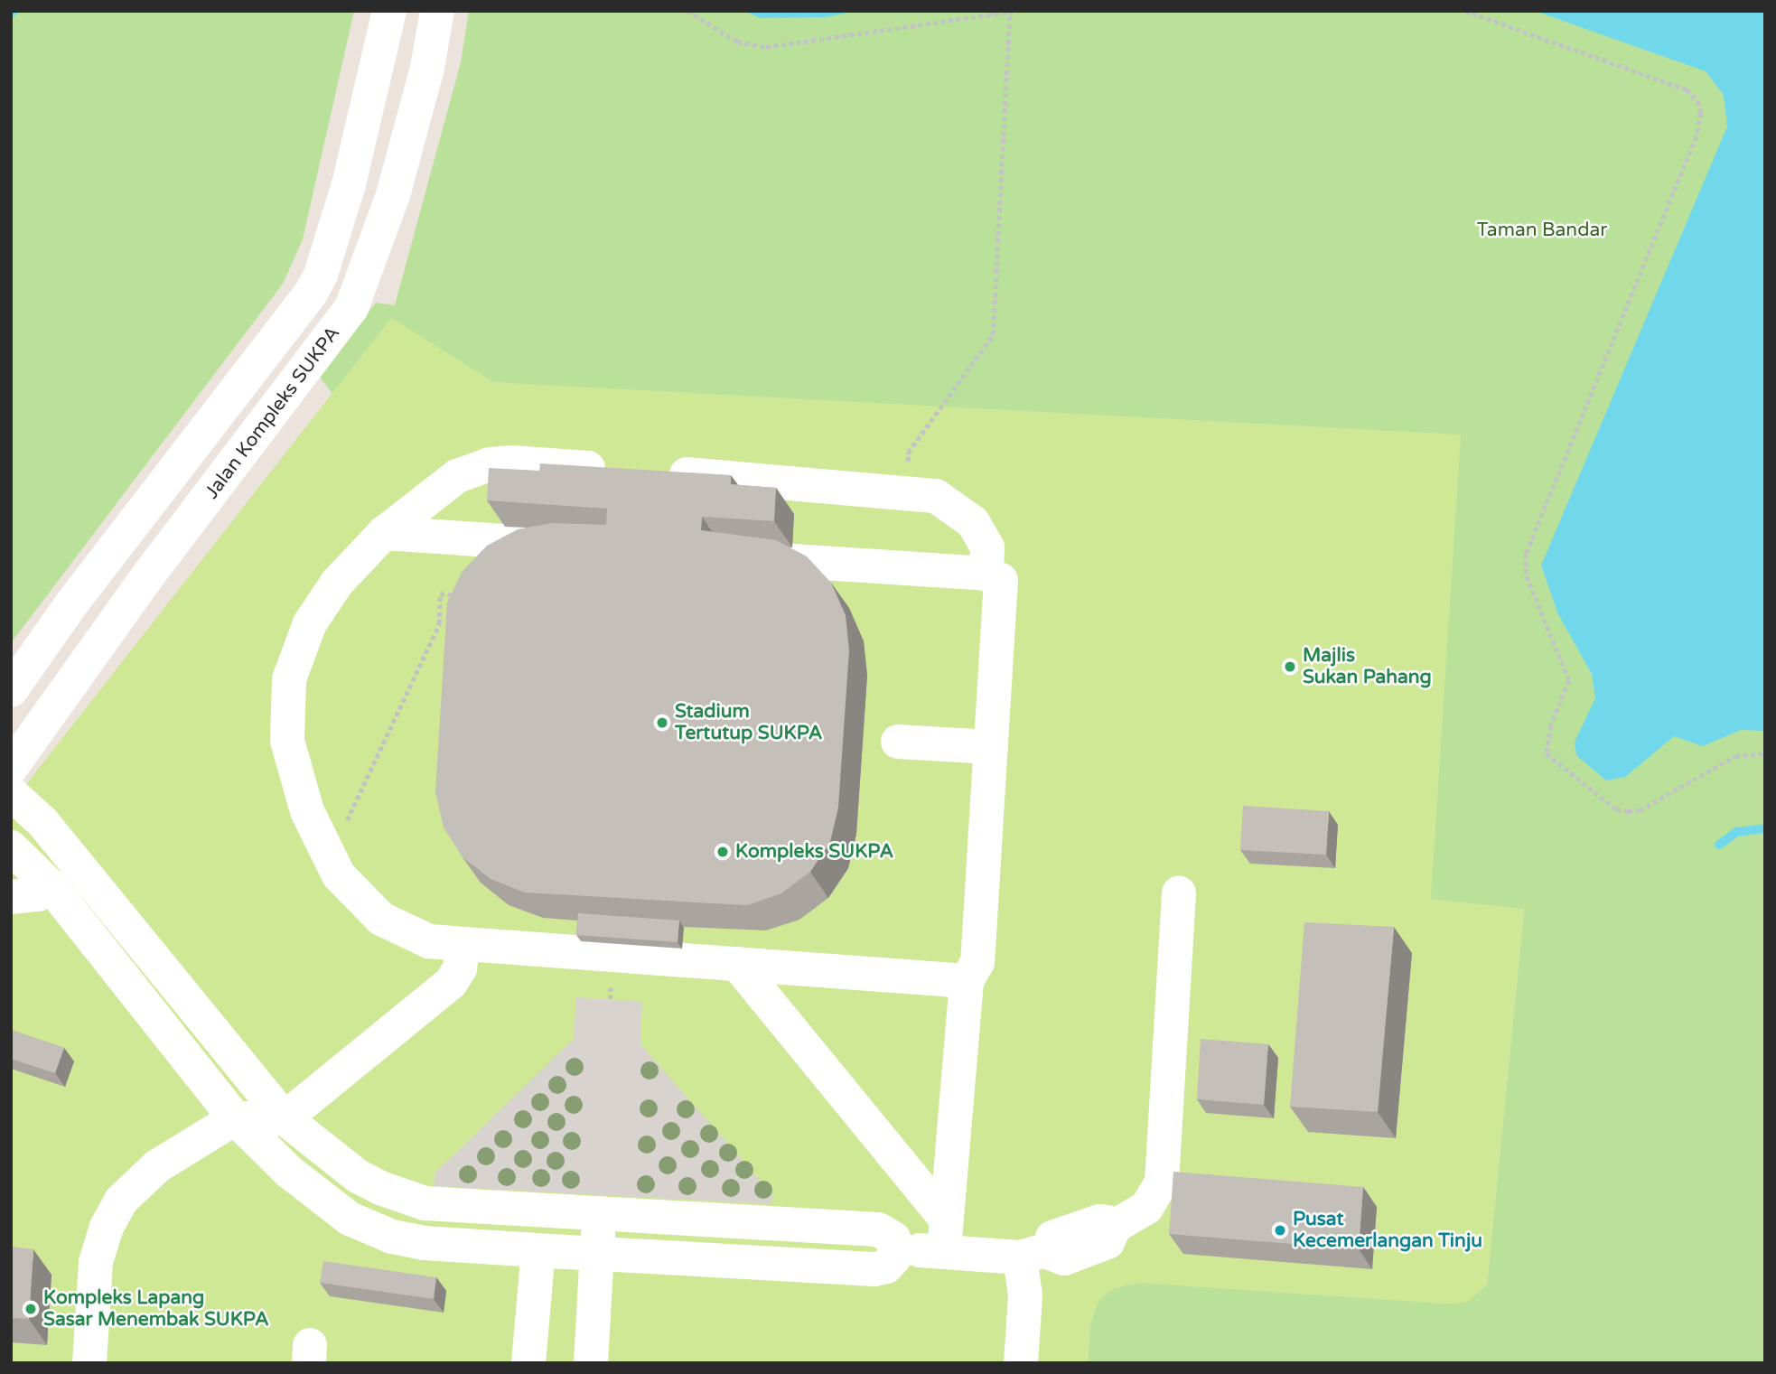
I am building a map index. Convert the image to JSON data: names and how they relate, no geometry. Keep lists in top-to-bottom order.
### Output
{
  "streets": {
    "street": ["Jalan Kompleks SUKPA"]
  },
  "parks": ["Taman Bandar"],
  "places": [
    "Majlis Sukan Pahang",
    "Stadium Tertutup SUKPA",
    "Kompleks SUKPA",
    "Pusat Kecemerlangan Tinju",
    "Kompleks Lapang Sasar Menembak SUKPA"
  ]
}
